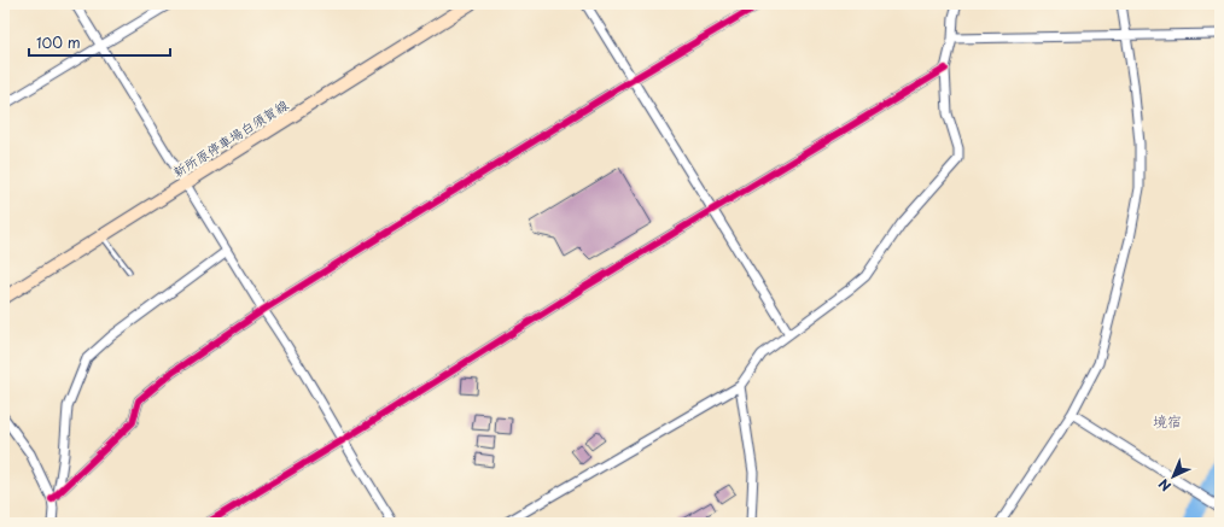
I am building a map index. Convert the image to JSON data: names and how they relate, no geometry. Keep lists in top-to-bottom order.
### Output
{
  "streets": {
    "main road": ["新所原停車場白須賀線"]
  },
  "districts": ["境宿"],
  "scale_bar": "100 m",
  "north": "bottom left"
}
